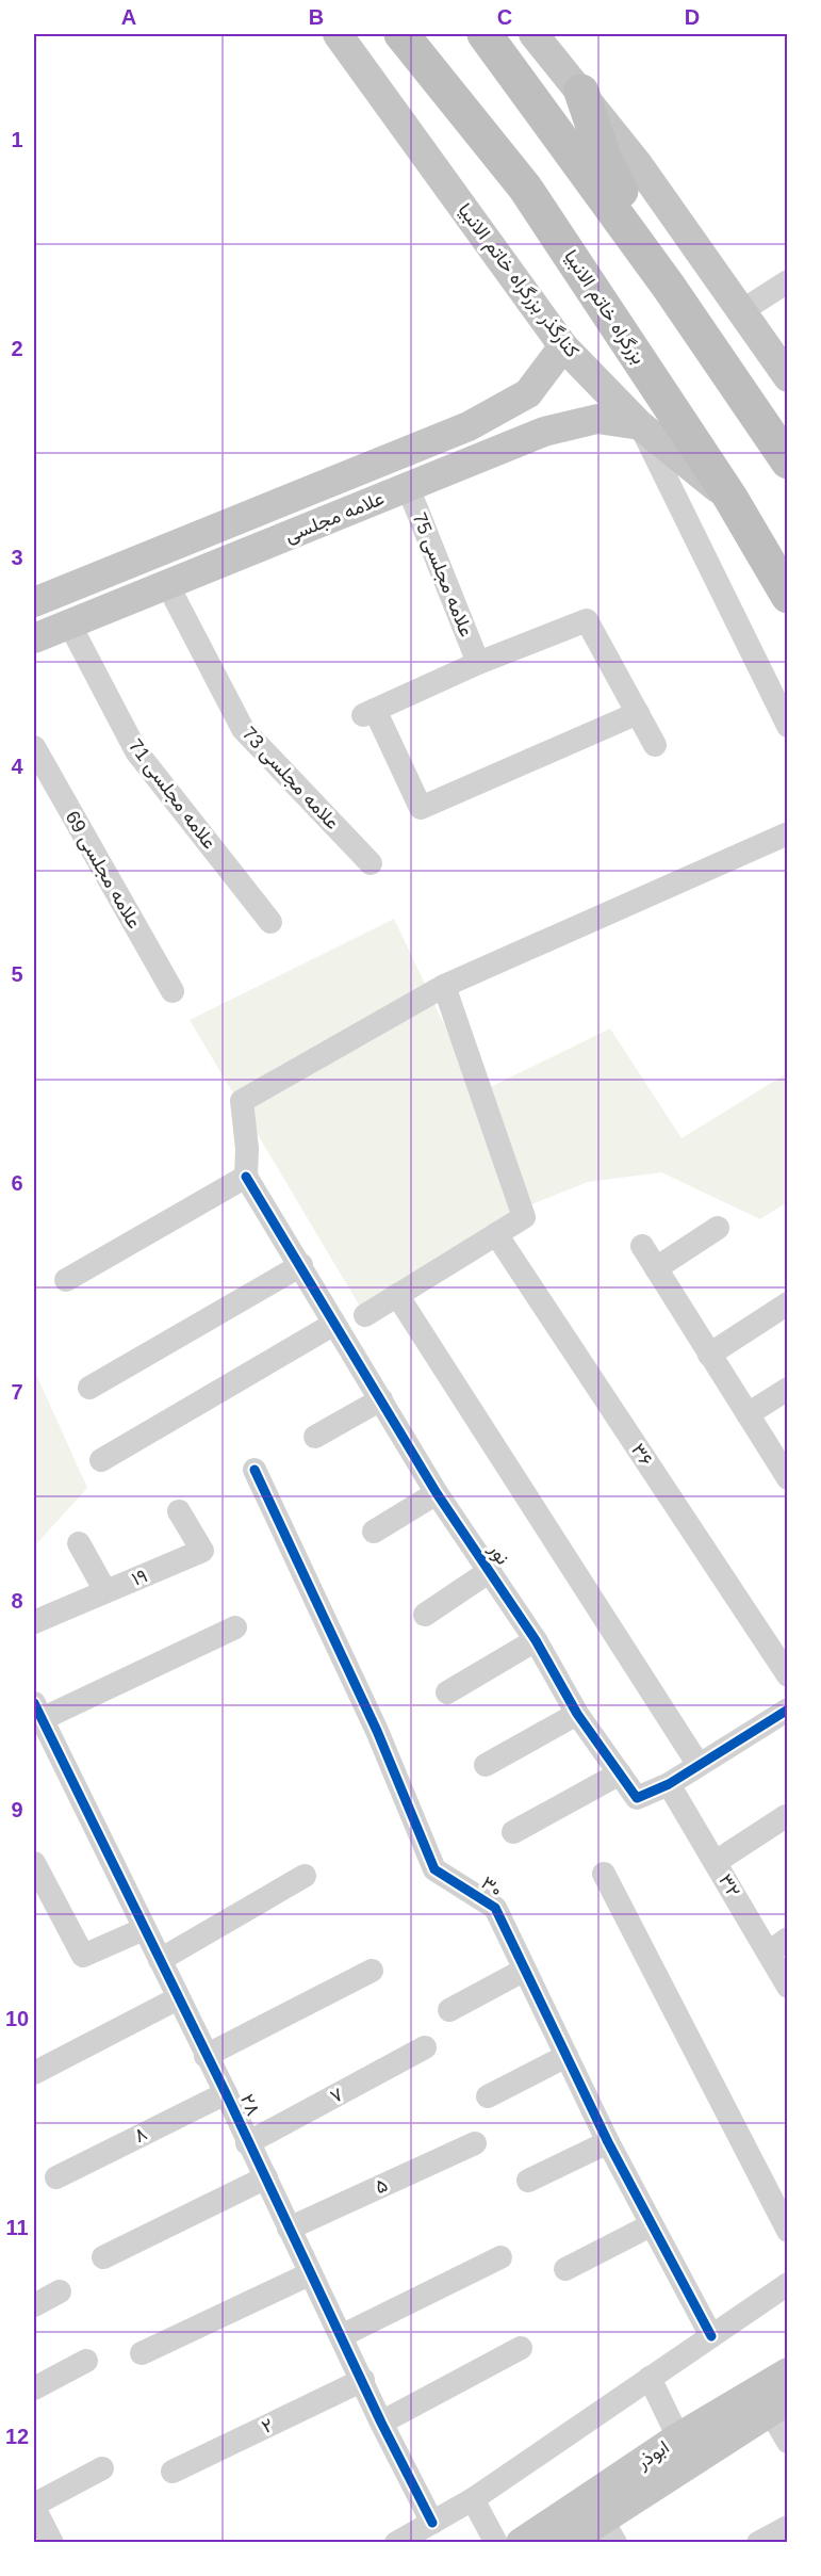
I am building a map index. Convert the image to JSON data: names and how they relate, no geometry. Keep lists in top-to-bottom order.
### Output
{
  "streets": {
    "highway": ["بزرگراه خاتم الانبیا"],
    "main road": ["کنارگذر بزرگراه خاتم الانبیا", "علامه مجلسی", "ابوذر"],
    "street": [
      "علامه مجلسی 75",
      "علامه مجلسی 73",
      "علامه مجلسی 71",
      "علامه مجلسی 69",
      "۳۶",
      "نور",
      "۱۹",
      "۳۲",
      "۳۰",
      "۷",
      "۲۸",
      "۸",
      "۵",
      "۲"
    ]
  },
  "crossings": [
    ["کنارگذر بزرگراه خاتم الانبیا", "بزرگراه خاتم الانبیا"],
    ["کنارگذر بزرگراه خاتم الانبیا", "علامه مجلسی"],
    ["علامه مجلسی", "علامه مجلسی 75"],
    ["علامه مجلسی", "علامه مجلسی 73"],
    ["علامه مجلسی", "علامه مجلسی 71"],
    ["نور", "۳۲"],
    ["۷", "۲۸"],
    ["۲۸", "۸"],
    ["۲۸", "۵"],
    ["۲۸", "۲"]
  ],
  "grid": {
    "columns": [
      "A",
      "B",
      "C",
      "D"
    ],
    "rows": [
      "1",
      "2",
      "3",
      "4",
      "5",
      "6",
      "7",
      "8",
      "9",
      "10",
      "11",
      "12"
    ]
  }
}
